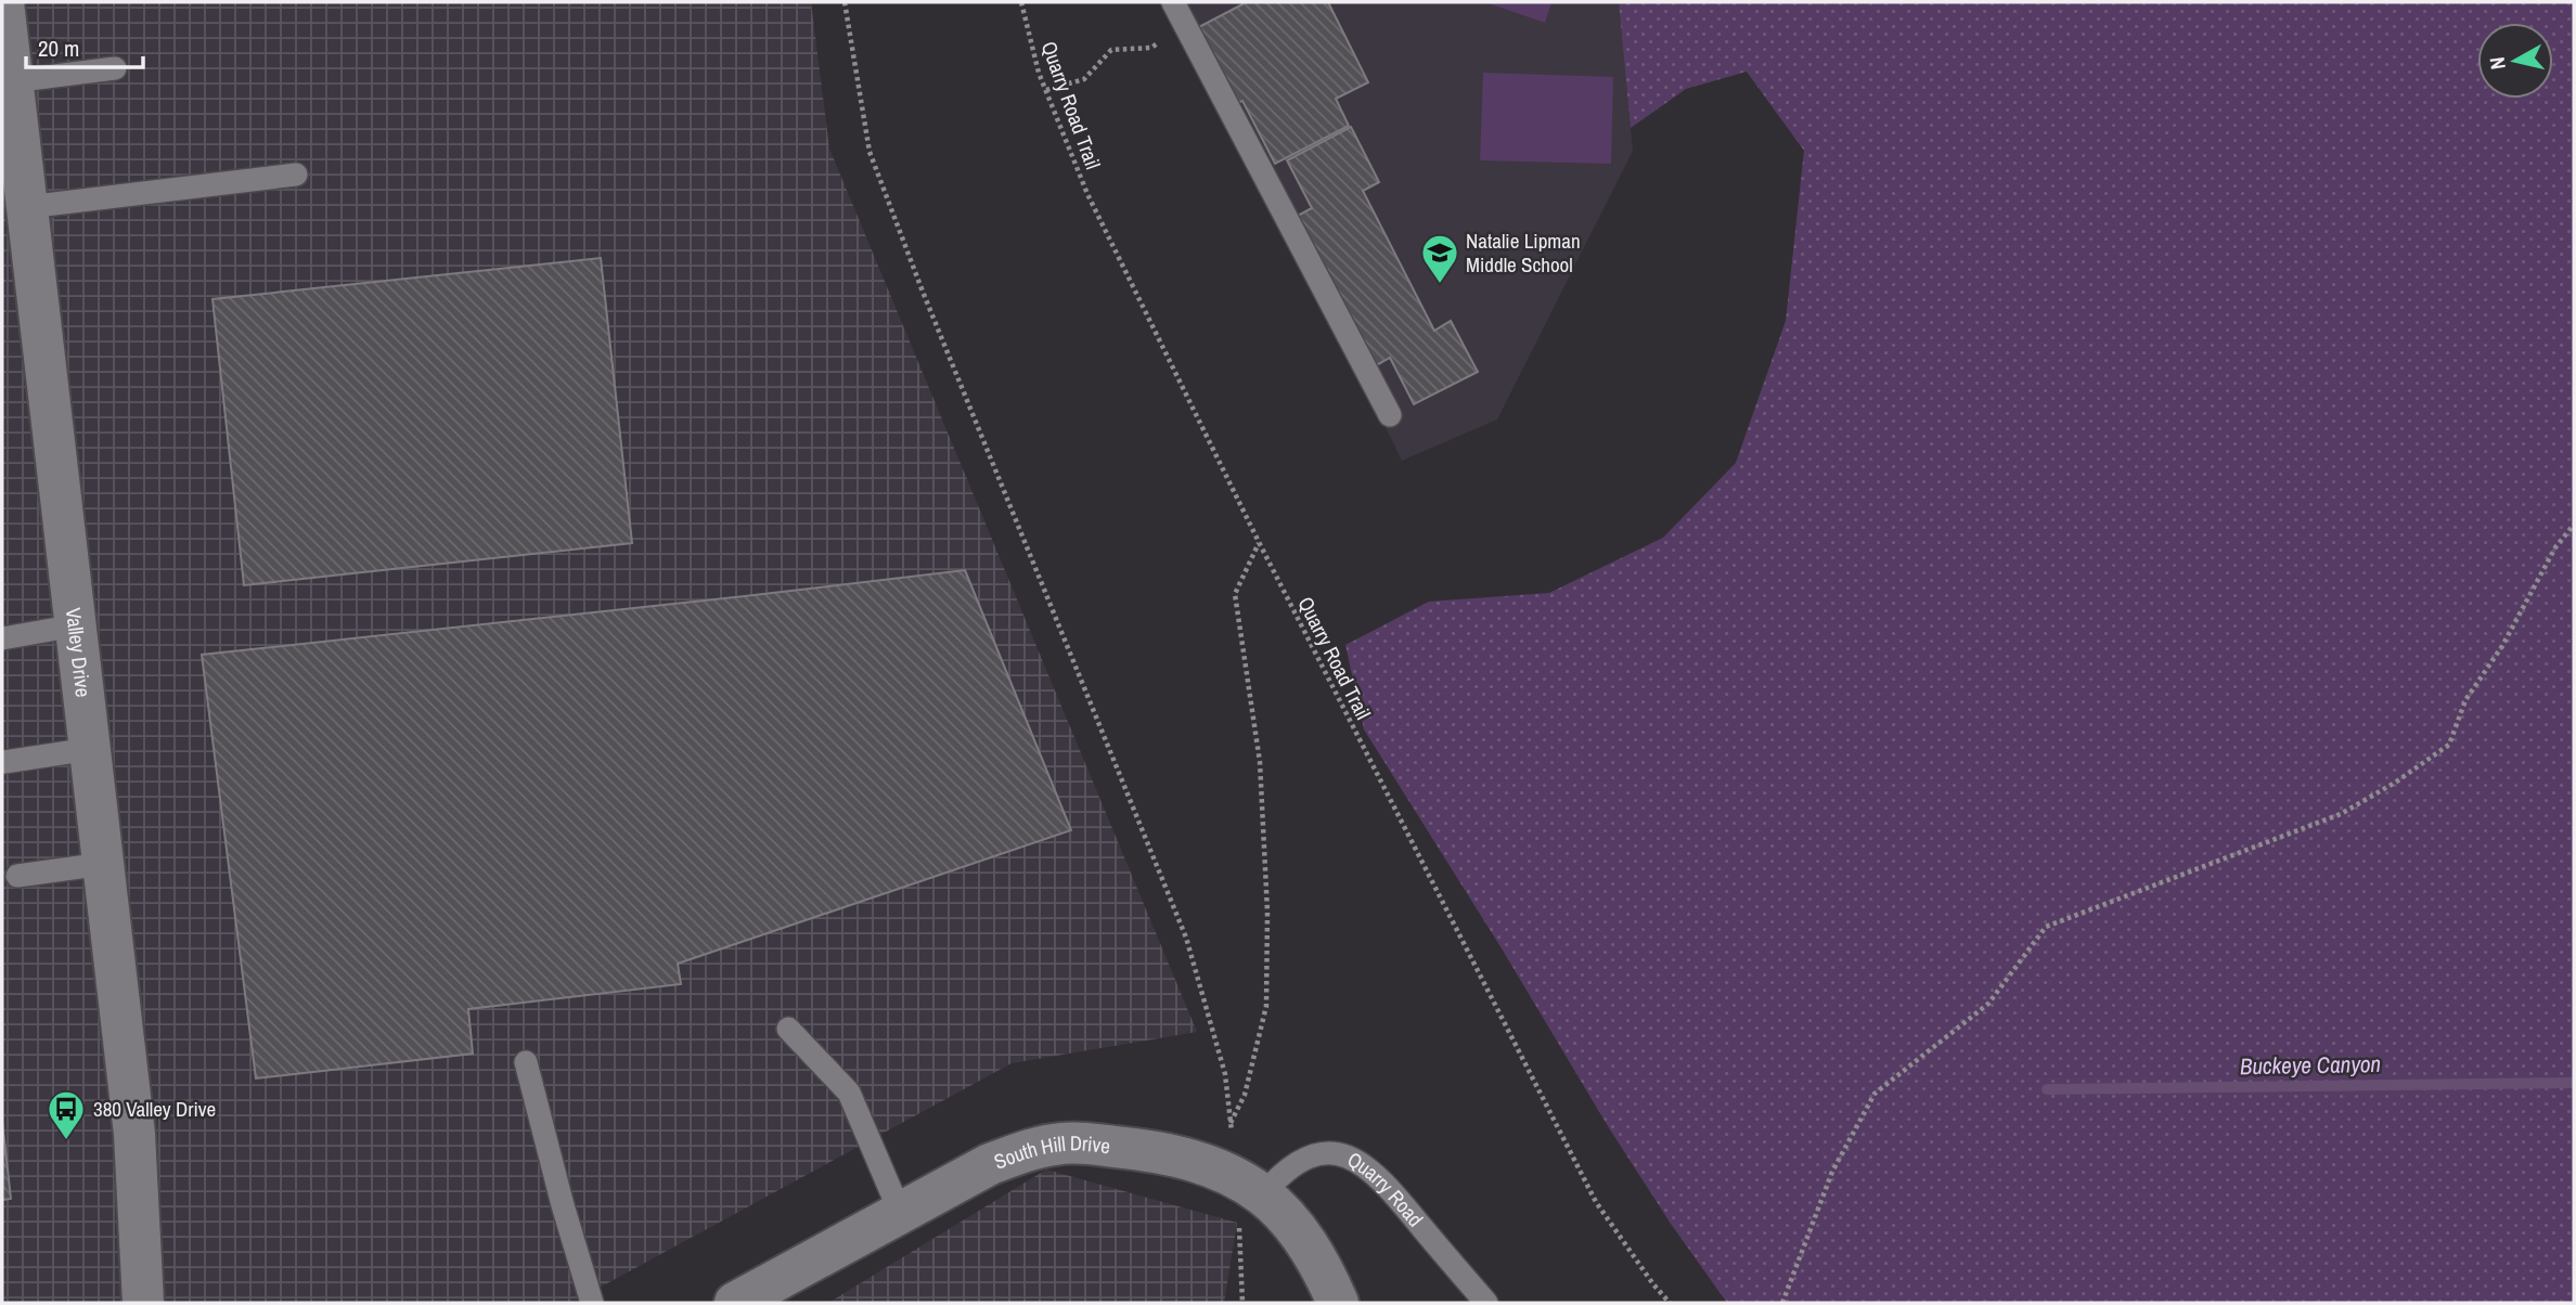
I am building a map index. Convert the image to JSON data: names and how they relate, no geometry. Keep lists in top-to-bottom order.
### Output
{
  "streets": {
    "main road": ["Valley Drive", "South Hill Drive"],
    "lane": ["Quarry Road"],
    "path": ["Quarry Road Trail"]
  },
  "crossings": [
    ["South Hill Drive", "Quarry Road"]
  ],
  "water": ["Buckeye Canyon"],
  "places": {
    "school or university": ["Natalie Lipman Middle School"],
    "bus stop": ["380 Valley Drive"]
  },
  "scale_bar": "20 m",
  "north": "left"
}
